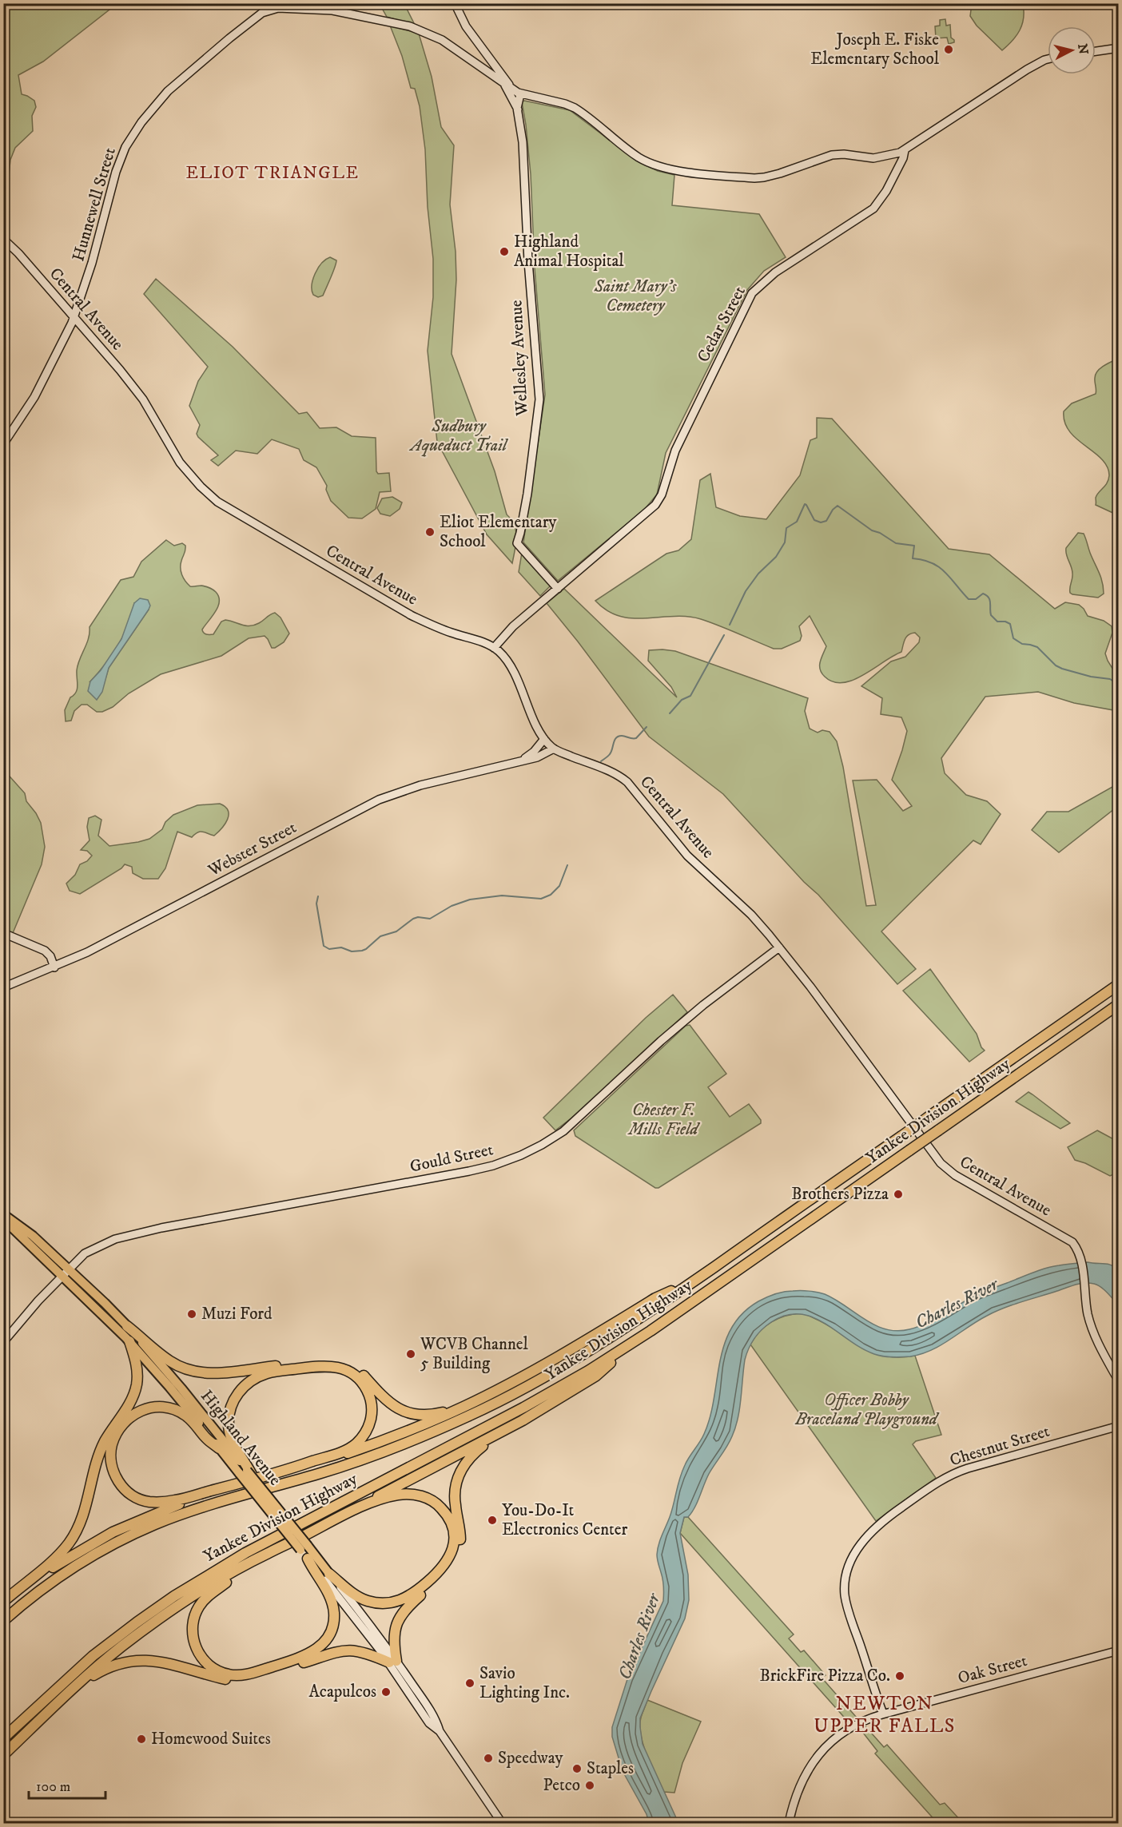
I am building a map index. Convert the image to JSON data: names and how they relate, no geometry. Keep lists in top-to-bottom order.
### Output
{
  "streets": {
    "highway": ["Yankee Division Highway"],
    "main road": [
      "Hunnewell Street",
      "Central Avenue",
      "Cedar Street",
      "Wellesley Avenue",
      "Webster Street",
      "Gould Street",
      "Highland Avenue",
      "Chestnut Street",
      "Oak Street"
    ]
  },
  "crossings": [
    ["Hunnewell Street", "Central Avenue"],
    ["Hunnewell Street", "Cedar Street"],
    ["Central Avenue", "Cedar Street"],
    ["Central Avenue", "Webster Street"],
    ["Central Avenue", "Gould Street"],
    ["Cedar Street", "Wellesley Avenue"],
    ["Gould Street", "Highland Avenue"],
    ["Chestnut Street", "Oak Street"]
  ],
  "districts": ["ELIOT TRIANGLE", "NEWTON UPPER FALLS"],
  "water": ["Charles River"],
  "parks": [
    "Saint Mary's Cemetery",
    "Sudbury Aqueduct Trail",
    "Chester F. Mills Field",
    "Officer Bobby Braceland Playground"
  ],
  "places": [
    "Joseph E. Fiske Elementary School",
    "Highland Animal Hospital",
    "Eliot Elementary School",
    "Brothers Pizza",
    "Muzi Ford",
    "WCVB Channel 5 Building",
    "You-Do-It Electronics Center",
    "BrickFire Pizza Co.",
    "Savio Lighting Inc.",
    "Acapulcos",
    "Homewood Suites",
    "Speedway",
    "Staples",
    "Petco"
  ],
  "scale_bar": "100 m",
  "north": "right"
}
